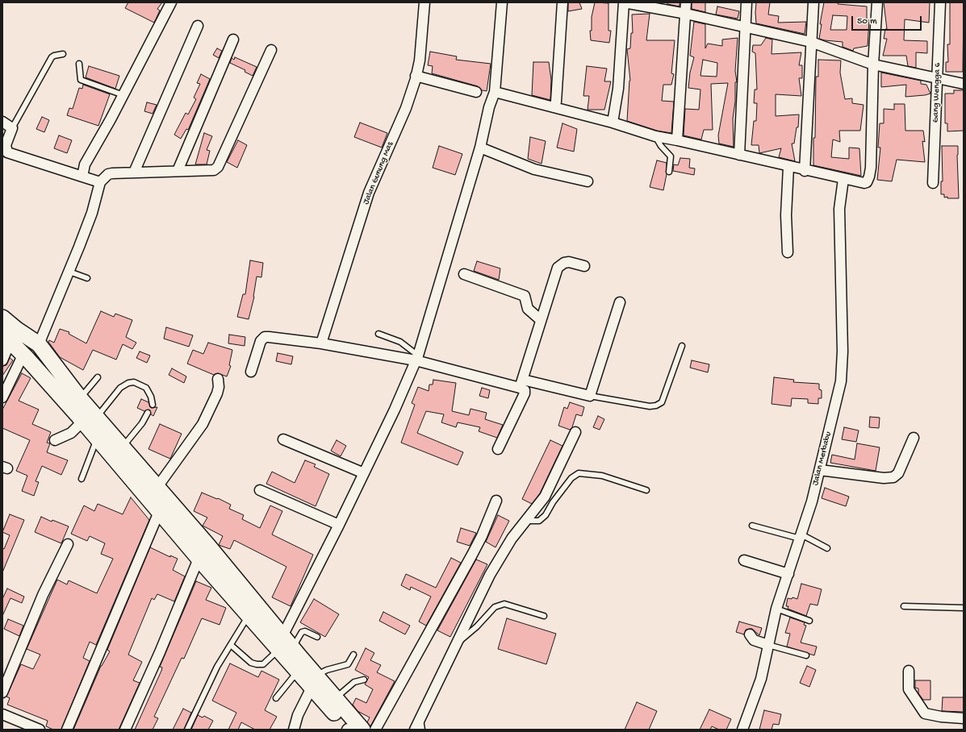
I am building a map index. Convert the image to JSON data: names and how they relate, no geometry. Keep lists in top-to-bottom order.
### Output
{
  "streets": {
    "street": ["Gang Wengga 6", "Jalan Gunung Mas", "Jalan Merbabu"]
  },
  "scale_bar": "50 m"
}
